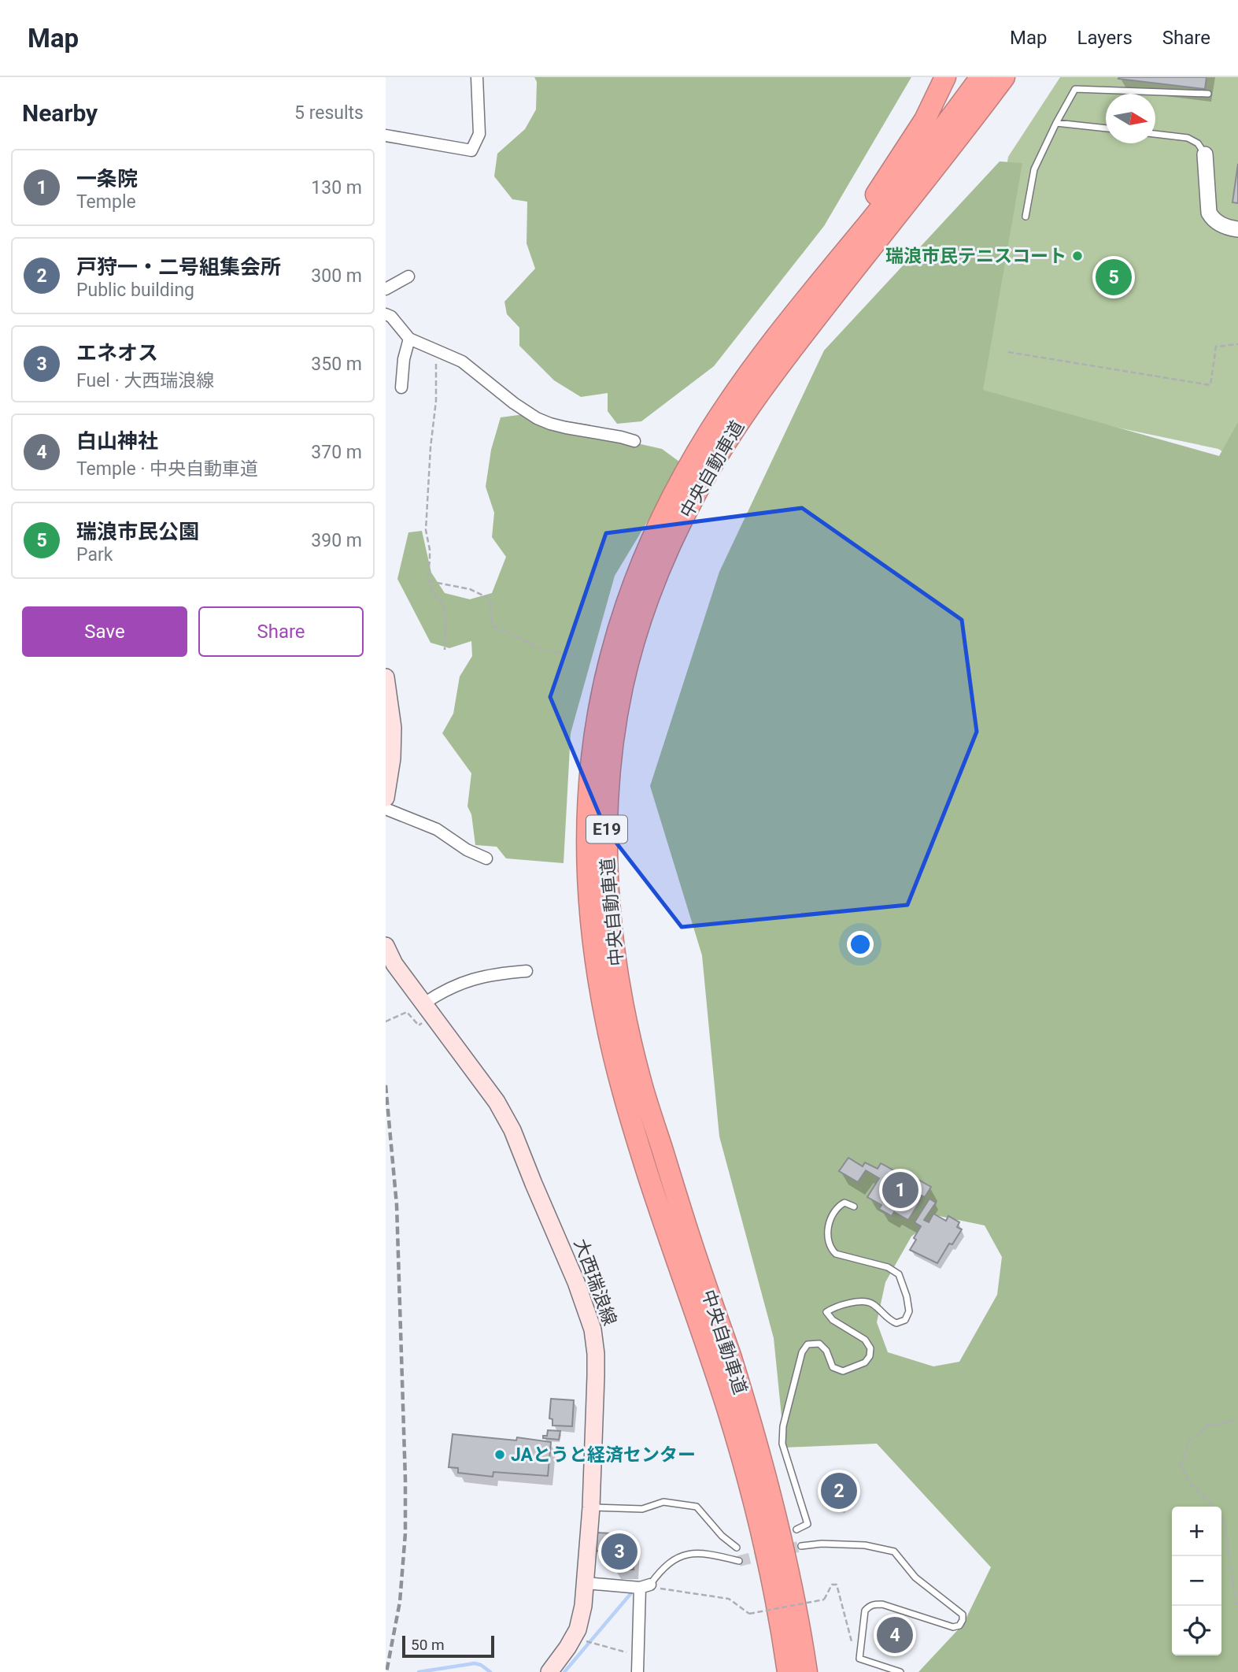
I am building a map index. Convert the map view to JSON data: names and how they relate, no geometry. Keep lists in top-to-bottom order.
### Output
{
  "streets": {
    "highway": ["中央自動車道", "E19"],
    "main road": ["大西瑞浪線"]
  },
  "places": ["瑞浪市民テニスコート", "JAとうと経済センター"],
  "scale_bar": "50 m",
  "north": "right",
  "page": {
    "header": "Map",
    "nav": ["Map", "Layers", "Share"],
    "heading": ["Nearby", "5 results"],
    "list": [
      {
        "mark": "1",
        "name": "一条院",
        "note": "Temple",
        "value": "130 m"
      },
      {
        "mark": "2",
        "name": "戸狩一・二号組集会所",
        "note": "Public building",
        "value": "300 m"
      },
      {
        "mark": "3",
        "name": "エネオス",
        "note": "Fuel · 大西瑞浪線",
        "value": "350 m"
      },
      {
        "mark": "4",
        "name": "白山神社",
        "note": "Temple · 中央自動車道",
        "value": "370 m"
      },
      {
        "mark": "5",
        "name": "瑞浪市民公園",
        "note": "Park",
        "value": "390 m"
      }
    ],
    "pins": [
      "5",
      "1",
      "2",
      "3",
      "4"
    ],
    "buttons": ["Save", "Share"],
    "map_buttons": ["+", "−"],
    "scale": "50 m"
  }
}
